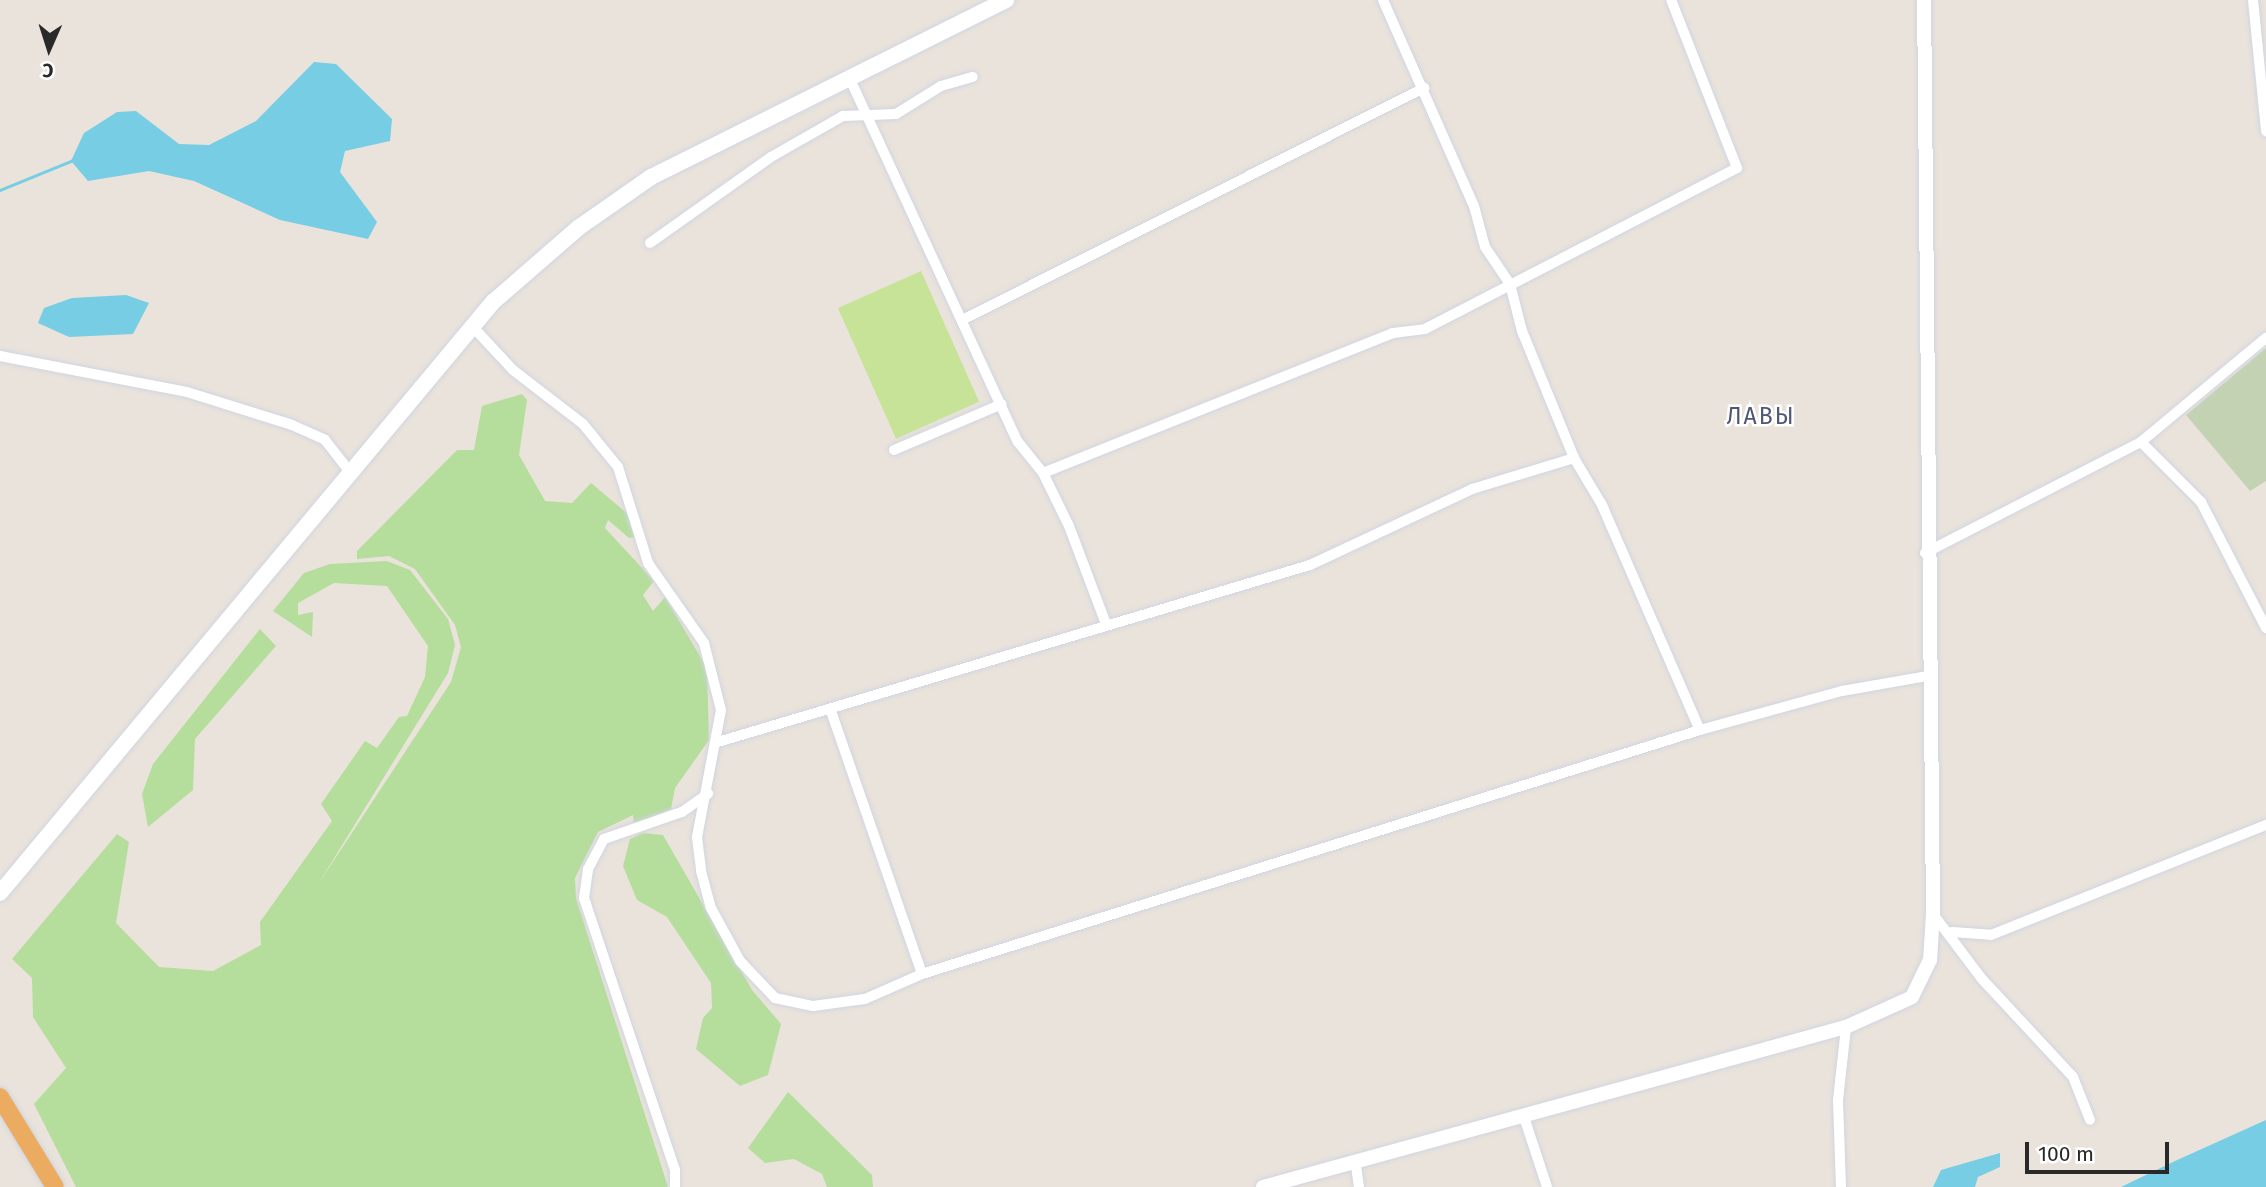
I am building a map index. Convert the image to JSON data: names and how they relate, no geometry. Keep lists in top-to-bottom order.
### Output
{
  "districts": ["ЛАВЫ"],
  "scale_bar": "100 m",
  "north": "bottom"
}
